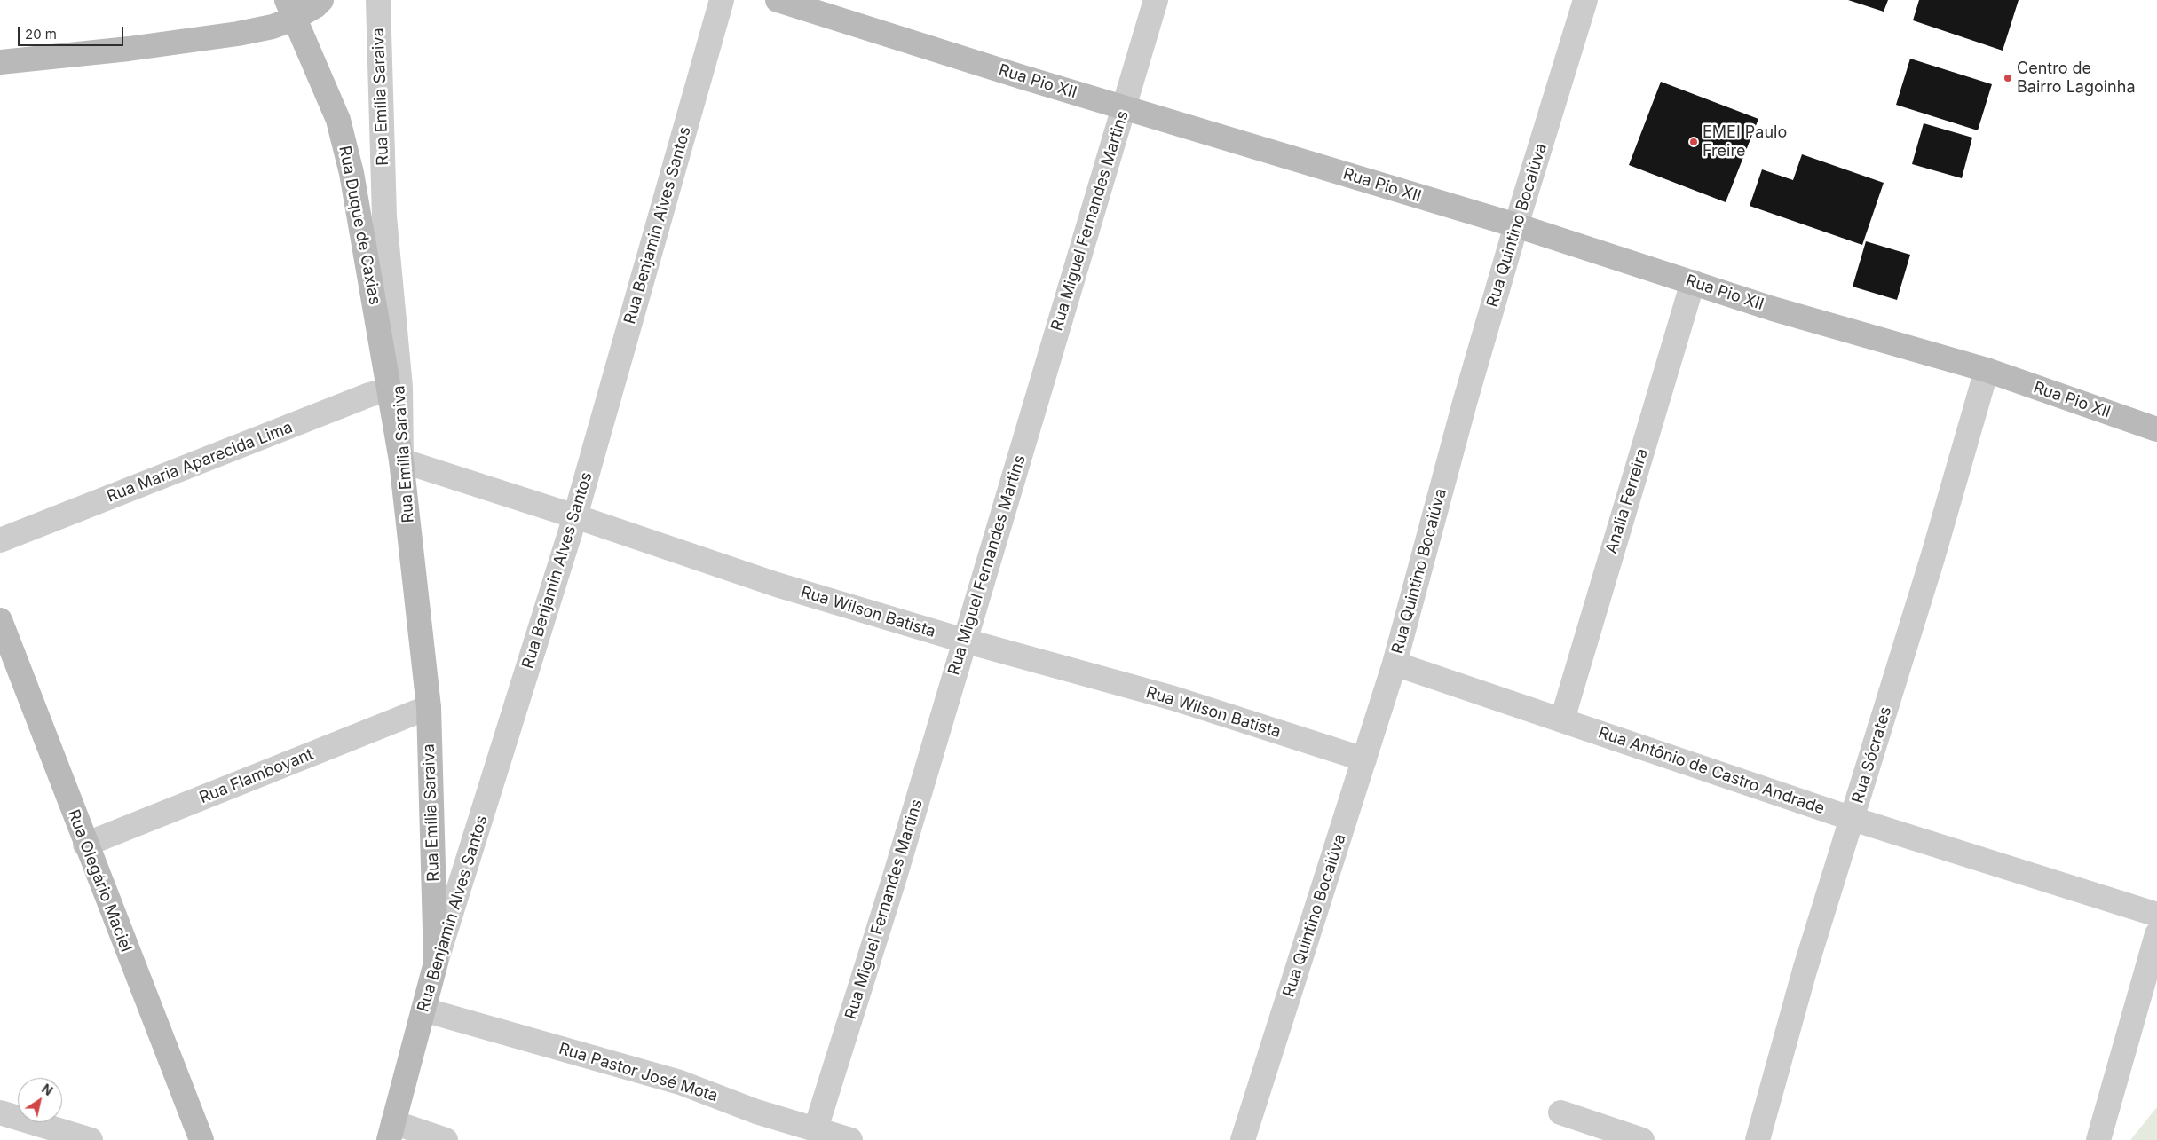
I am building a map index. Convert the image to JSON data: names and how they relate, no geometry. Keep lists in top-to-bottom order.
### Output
{
  "streets": {
    "street": [
      "Rua Pio XII",
      "Rua Emília Saraiva",
      "Rua Miguel Fernandes Martins",
      "Rua Duque de Caxias",
      "Rua Benjamin Alves Santos",
      "Rua Quintino Bocaiúva",
      "Rua Pio Xll",
      "Rua Maria Aparecida Lima",
      "Analia Ferreira",
      "Rua Wilson Batista",
      "Rua Sócrates",
      "Rua Antônio de Castro Andrade",
      "Rua Flamboyant",
      "Rua Olegário Maciel",
      "Rua Pastor José Mota"
    ]
  },
  "crossings": [
    ["Rua Pio XII", "Rua Miguel Fernandes Martins"],
    ["Rua Pio XII", "Rua Quintino Bocaiúva"],
    ["Rua Pio XII", "Rua Pio Xll"],
    ["Rua Pio XII", "Analia Ferreira"],
    ["Rua Pio XII", "Rua Sócrates"],
    ["Rua Emília Saraiva", "Rua Duque de Caxias"],
    ["Rua Emília Saraiva", "Rua Benjamin Alves Santos"],
    ["Rua Emília Saraiva", "Rua Maria Aparecida Lima"],
    ["Rua Emília Saraiva", "Rua Wilson Batista"],
    ["Rua Emília Saraiva", "Rua Flamboyant"],
    ["Rua Miguel Fernandes Martins", "Rua Wilson Batista"],
    ["Rua Miguel Fernandes Martins", "Rua Pastor José Mota"],
    ["Rua Duque de Caxias", "Rua Maria Aparecida Lima"],
    ["Rua Duque de Caxias", "Rua Wilson Batista"],
    ["Rua Benjamin Alves Santos", "Rua Wilson Batista"],
    ["Rua Benjamin Alves Santos", "Rua Pastor José Mota"],
    ["Rua Quintino Bocaiúva", "Rua Wilson Batista"],
    ["Rua Quintino Bocaiúva", "Rua Antônio de Castro Andrade"],
    ["Rua Pio Xll", "Rua Sócrates"],
    ["Analia Ferreira", "Rua Antônio de Castro Andrade"],
    ["Rua Sócrates", "Rua Antônio de Castro Andrade"],
    ["Rua Flamboyant", "Rua Olegário Maciel"]
  ],
  "places": ["Centro de Bairro Lagoinha", "EMEI Paulo Freire"],
  "scale_bar": "20 m",
  "north": "top right"
}
